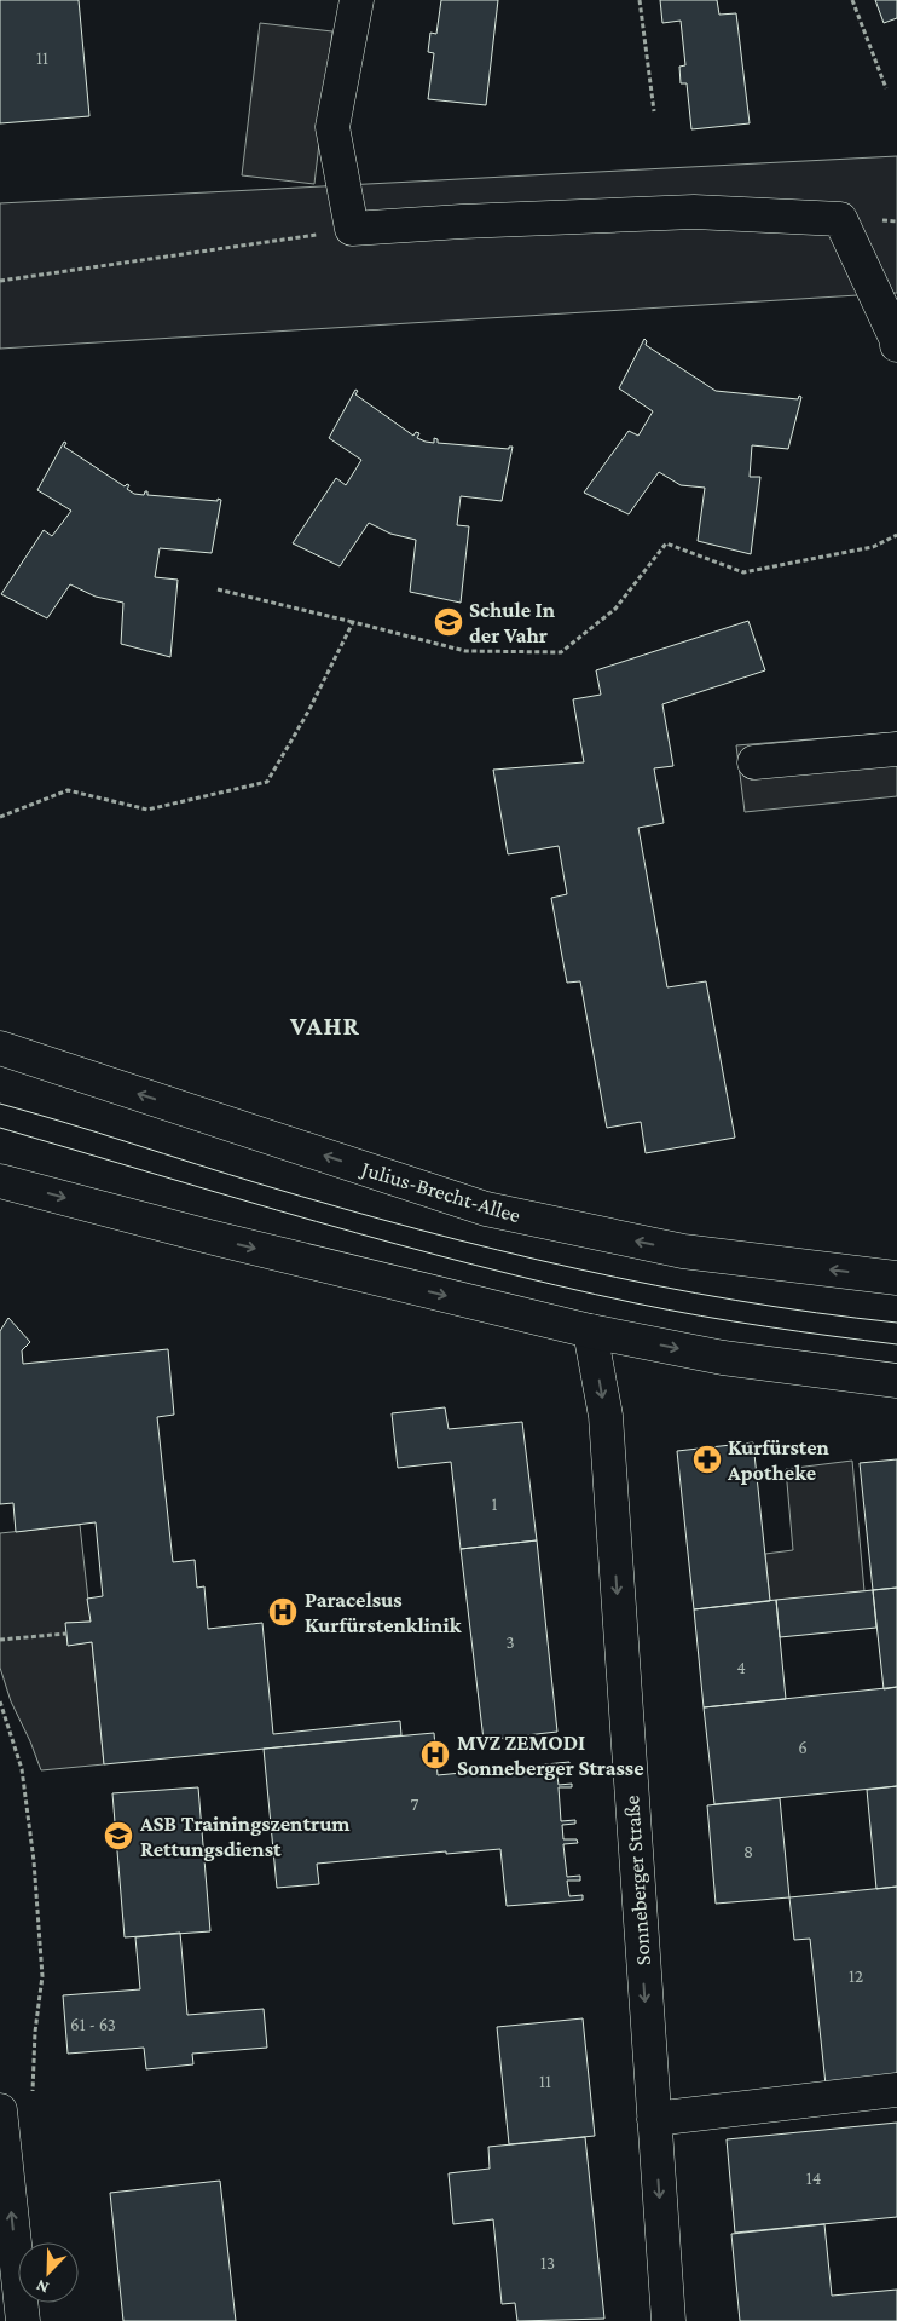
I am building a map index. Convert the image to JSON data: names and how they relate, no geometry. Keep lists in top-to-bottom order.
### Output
{
  "streets": {
    "main road": ["Julius-Brecht-Allee", "Sonneberger Straße"]
  },
  "one_way": ["Sonneberger Straße"],
  "districts": ["VAHR"],
  "places": {
    "school or university": ["Schule In der Vahr", "ASB Trainingszentrum Rettungsdienst"],
    "pharmacy": ["Kurfürsten Apotheke"],
    "hospital": ["Paracelsus Kurfürstenklinik", "MVZ ZEMODI Sonneberger Strasse"]
  },
  "house_numbers": [
    "11",
    "1",
    "3",
    "4",
    "6",
    "7",
    "8",
    "12",
    "61 - 63",
    "11",
    "14",
    "13"
  ],
  "north": "bottom left"
}
